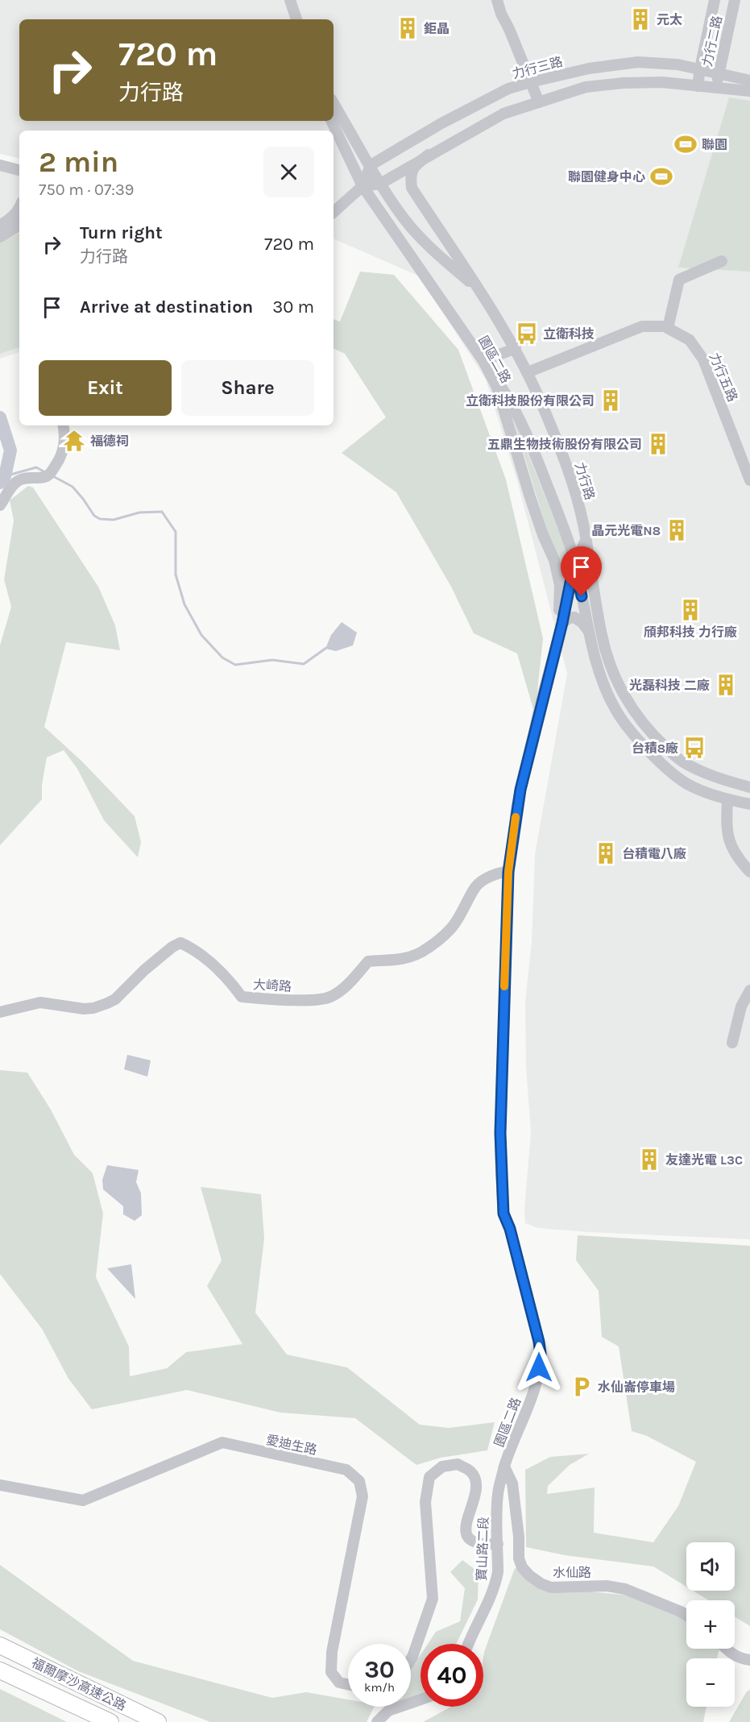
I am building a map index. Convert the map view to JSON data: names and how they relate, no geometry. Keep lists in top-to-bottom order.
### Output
{
  "streets": {
    "highway": ["福爾摩沙高速公路"],
    "street": [
      "力行二路",
      "力行三路",
      "園區二路",
      "力行五路",
      "力行路",
      "大崎路",
      "愛迪生路",
      "寶山路二段",
      "水仙路"
    ]
  },
  "crossings": [
    ["力行二路", "力行三路"],
    ["園區二路", "力行路"],
    ["園區二路", "大崎路"],
    ["園區二路", "寶山路二段"],
    ["園區二路", "水仙路"],
    ["力行五路", "力行路"],
    ["寶山路二段", "水仙路"]
  ],
  "places": {
    "building": [
      "元太",
      "鉅晶",
      "立衛科技股份有限公司",
      "五鼎生物技術股份有限公司",
      "晶元光電N8",
      "頎邦科技 力行廠",
      "光磊科技 二廠",
      "台積電八廠",
      "友達光電 L3C"
    ],
    "sports": ["聯園", "聯園健身中心"],
    "bus stop": ["立衛科技", "台積8廠"],
    "temple": ["福德祠"],
    "parking": ["水仙崙停車場"]
  },
  "page": {
    "turn": ["720 m", "力行路"],
    "heading": ["2 min", "750 m · 07:39"],
    "list": [
      {
        "name": "Turn right",
        "note": "力行路",
        "value": "720 m"
      },
      {
        "name": "Arrive at destination",
        "value": "30 m"
      }
    ],
    "buttons": ["Exit", "Share"],
    "map_buttons": ["+", "−"],
    "speed": "30 km/h",
    "limit": "40"
  }
}
